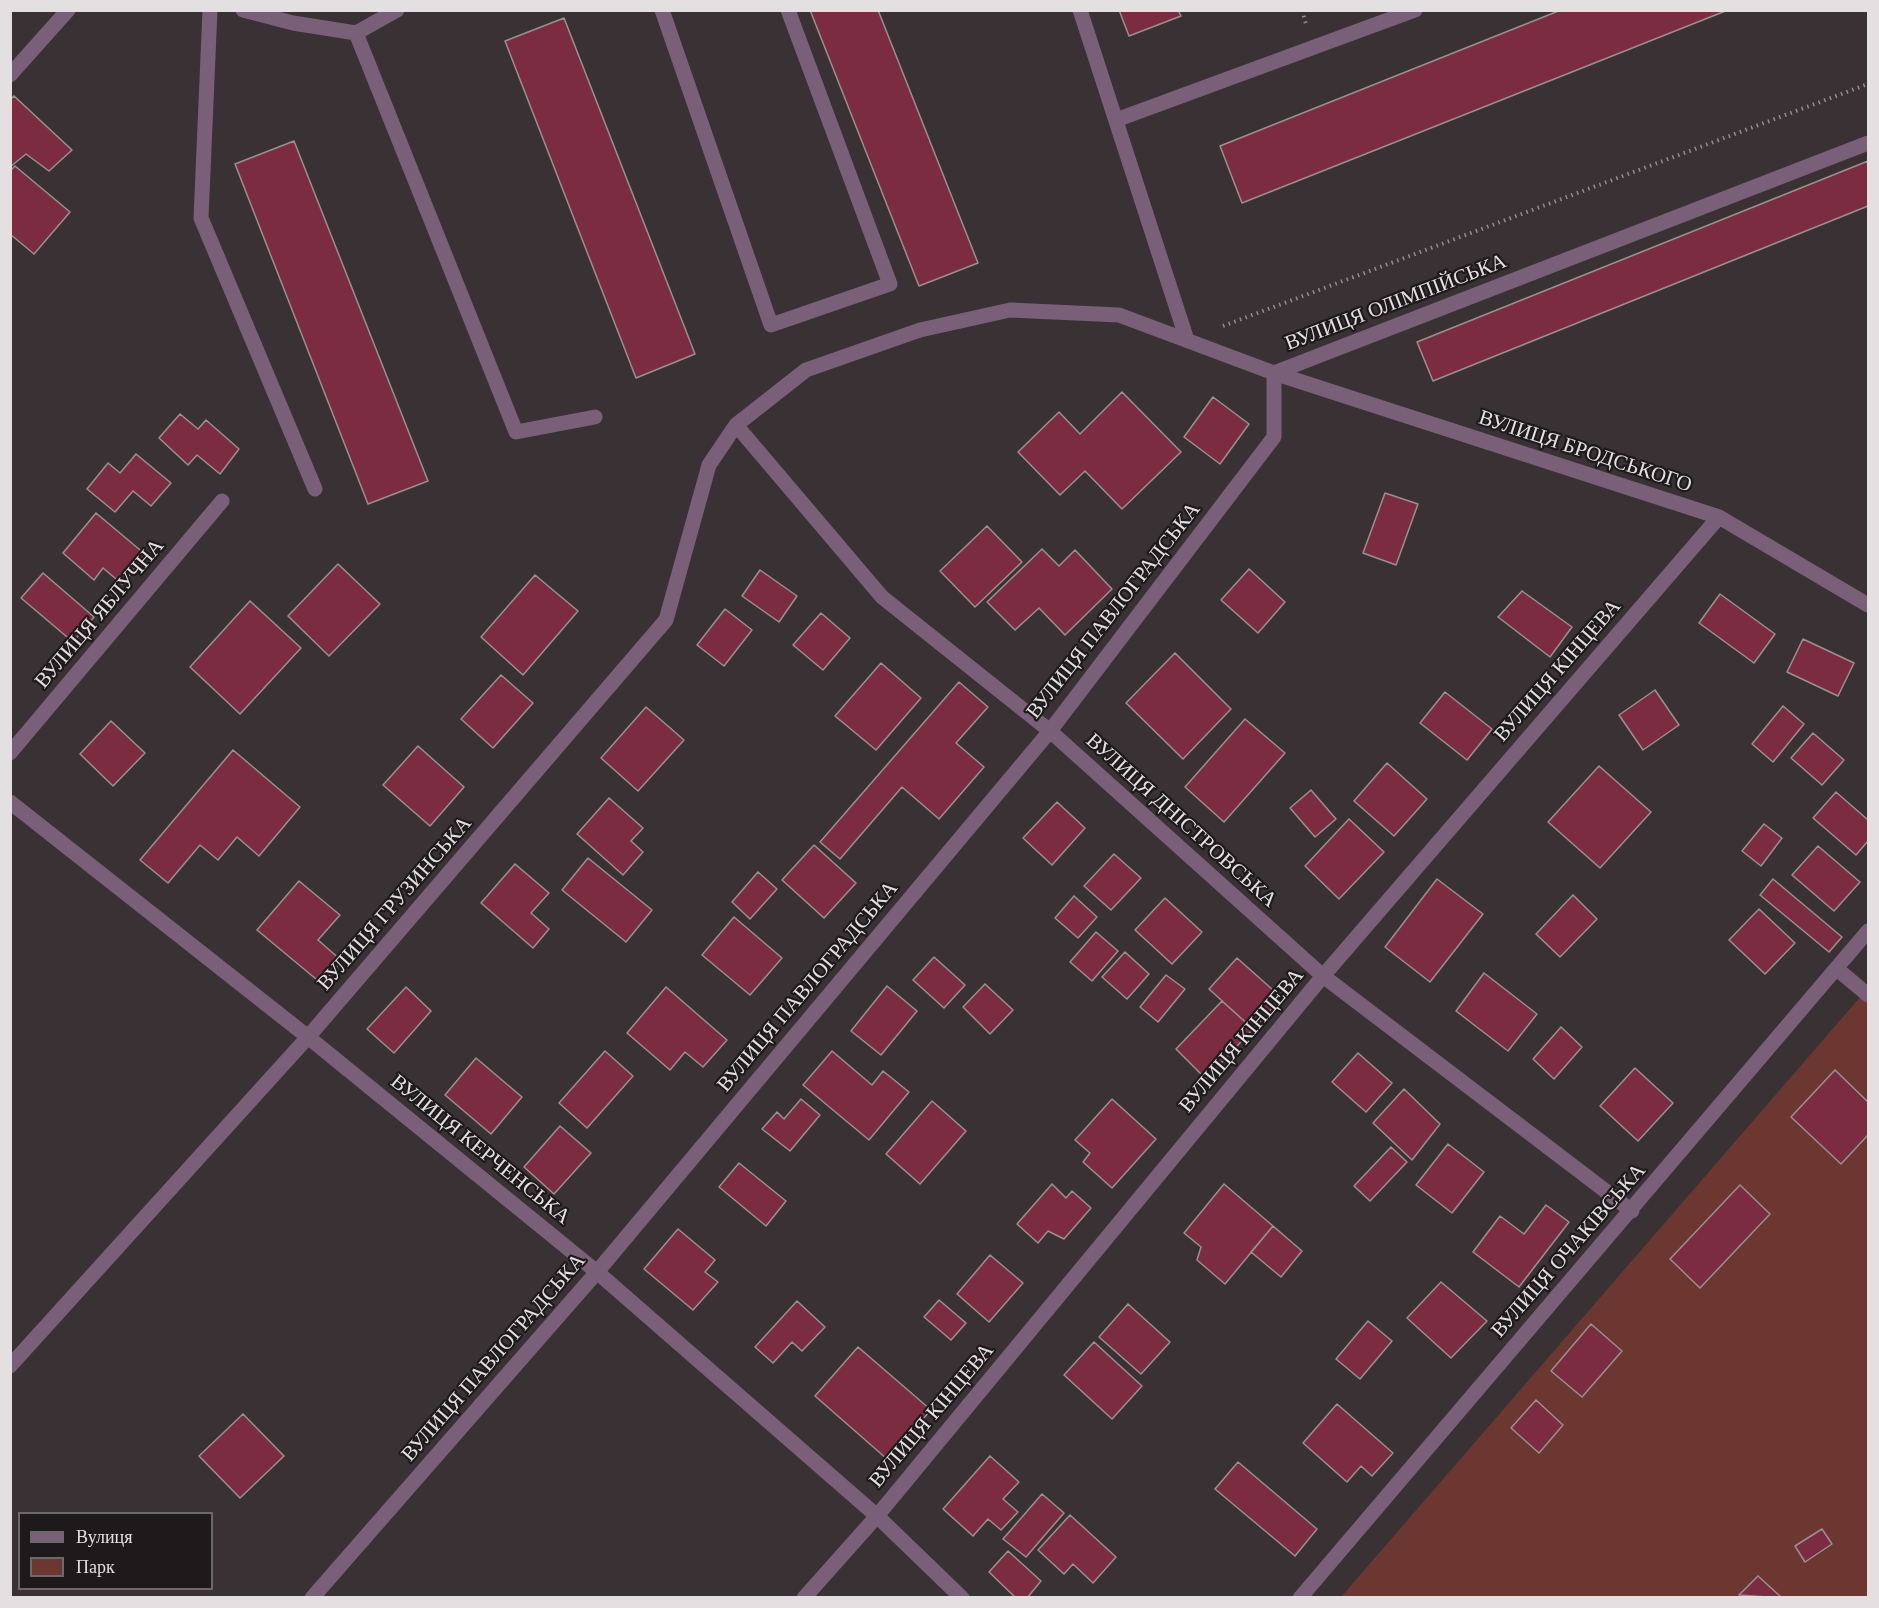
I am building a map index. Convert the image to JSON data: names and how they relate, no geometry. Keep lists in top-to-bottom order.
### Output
{
  "streets": {
    "street": [
      "ВУЛИЦЯ ОЛІМПІЙСЬКА",
      "ВУЛИЦЯ БРОДСЬКОГО",
      "ВУЛИЦЯ ПАВЛОГРАДСЬКА",
      "ВУЛИЦЯ ЯБЛУЧНА",
      "ВУЛИЦЯ КІНЦЕВА",
      "ВУЛИЦЯ ДНІСТРОВСЬКА",
      "ВУЛИЦЯ ГРУЗИНСЬКА",
      "ВУЛИЦЯ КЕРЧЕНСЬКА",
      "ВУЛИЦЯ ОЧАКІВСЬКА"
    ]
  },
  "crossings": [
    ["ВУЛИЦЯ ОЛІМПІЙСЬКА", "ВУЛИЦЯ БРОДСЬКОГО"],
    ["ВУЛИЦЯ ОЛІМПІЙСЬКА", "ВУЛИЦЯ ПАВЛОГРАДСЬКА"],
    ["ВУЛИЦЯ ОЛІМПІЙСЬКА", "ВУЛИЦЯ ДНІСТРОВСЬКА"],
    ["ВУЛИЦЯ ОЛІМПІЙСЬКА", "ВУЛИЦЯ ГРУЗИНСЬКА"],
    ["ВУЛИЦЯ БРОДСЬКОГО", "ВУЛИЦЯ ПАВЛОГРАДСЬКА"],
    ["ВУЛИЦЯ БРОДСЬКОГО", "ВУЛИЦЯ КІНЦЕВА"],
    ["ВУЛИЦЯ ПАВЛОГРАДСЬКА", "ВУЛИЦЯ ДНІСТРОВСЬКА"],
    ["ВУЛИЦЯ ПАВЛОГРАДСЬКА", "ВУЛИЦЯ КЕРЧЕНСЬКА"],
    ["ВУЛИЦЯ КІНЦЕВА", "ВУЛИЦЯ ДНІСТРОВСЬКА"],
    ["ВУЛИЦЯ КІНЦЕВА", "ВУЛИЦЯ КЕРЧЕНСЬКА"],
    ["ВУЛИЦЯ ДНІСТРОВСЬКА", "ВУЛИЦЯ ГРУЗИНСЬКА"],
    ["ВУЛИЦЯ ДНІСТРОВСЬКА", "ВУЛИЦЯ ОЧАКІВСЬКА"],
    ["ВУЛИЦЯ ГРУЗИНСЬКА", "ВУЛИЦЯ КЕРЧЕНСЬКА"]
  ],
  "legend": ["Вулиця", "Парк"]
}
